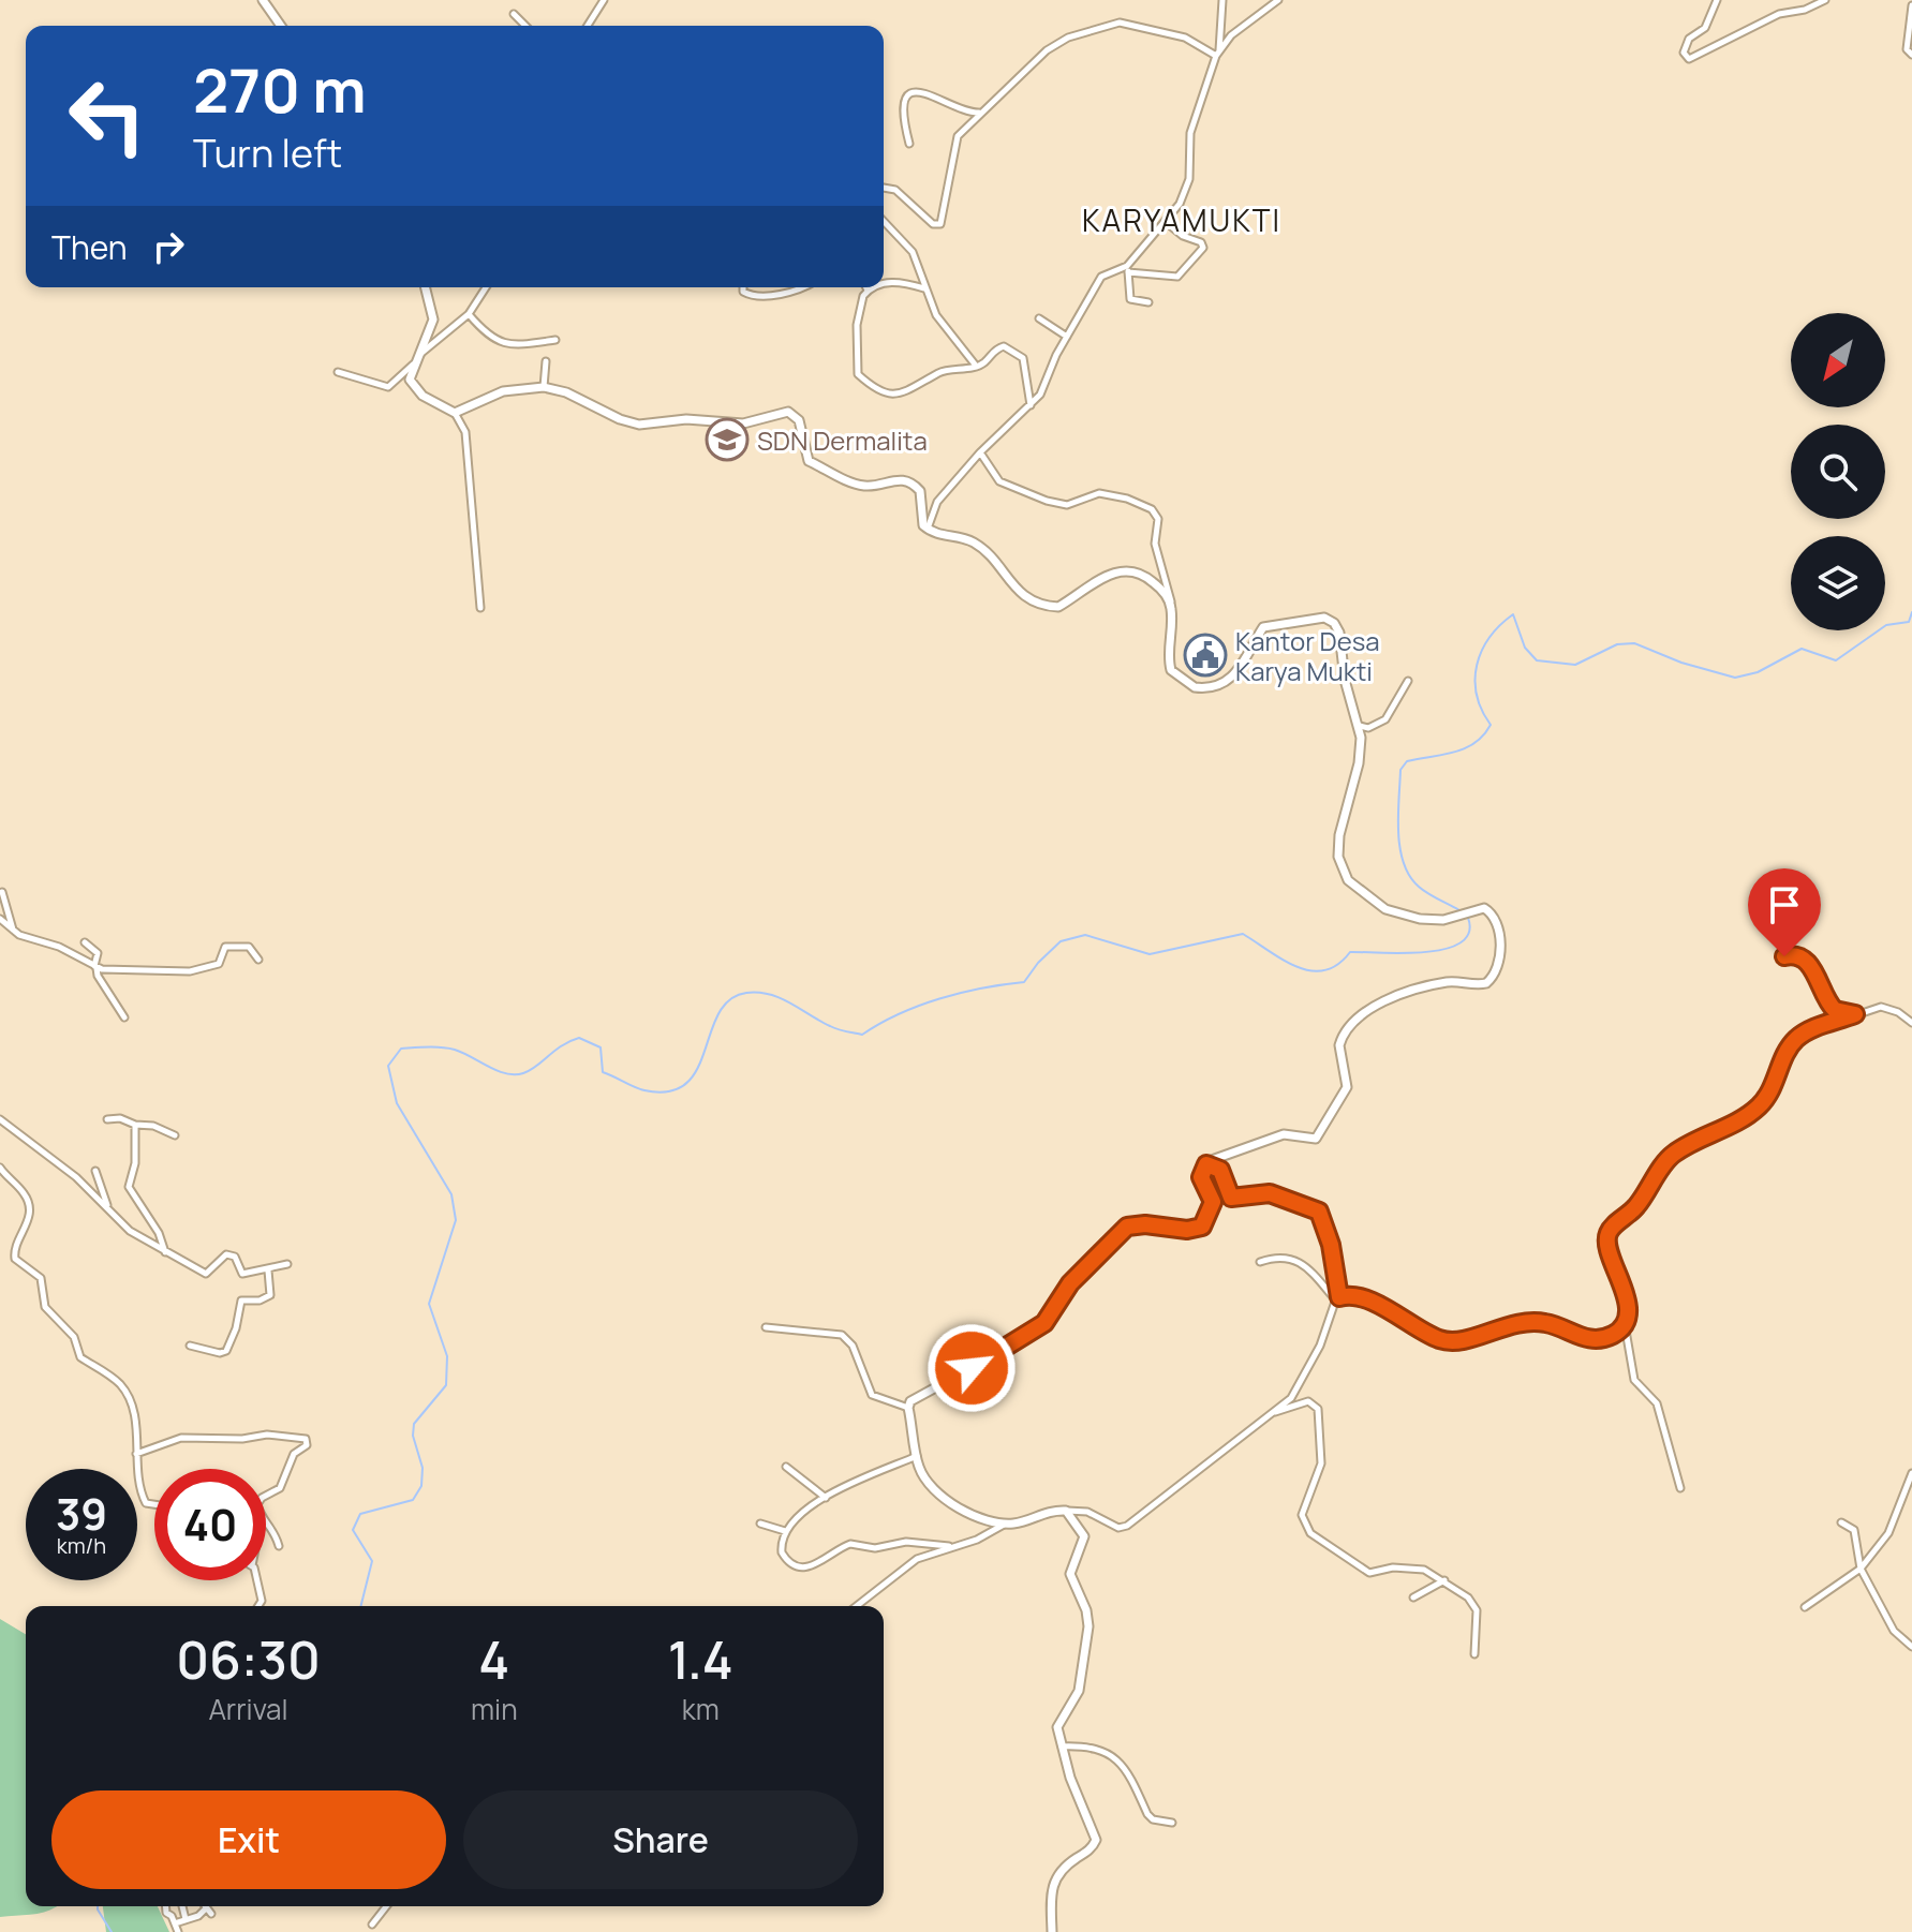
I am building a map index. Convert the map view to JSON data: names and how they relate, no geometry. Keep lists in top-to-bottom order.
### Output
{
  "districts": ["KARYAMUKTI"],
  "places": {
    "school or university": ["SDN Dermalita"],
    "public building": ["Kantor Desa Karya Mukti"]
  },
  "north": "bottom left",
  "page": {
    "turn": ["270 m", "Turn left"],
    "then": "Then",
    "speed": "39 km/h",
    "limit": "40",
    "eta": [
      "06:30",
      "Arrival",
      "4",
      "min",
      "1.4",
      "km"
    ],
    "buttons": ["Exit", "Share"]
  }
}
